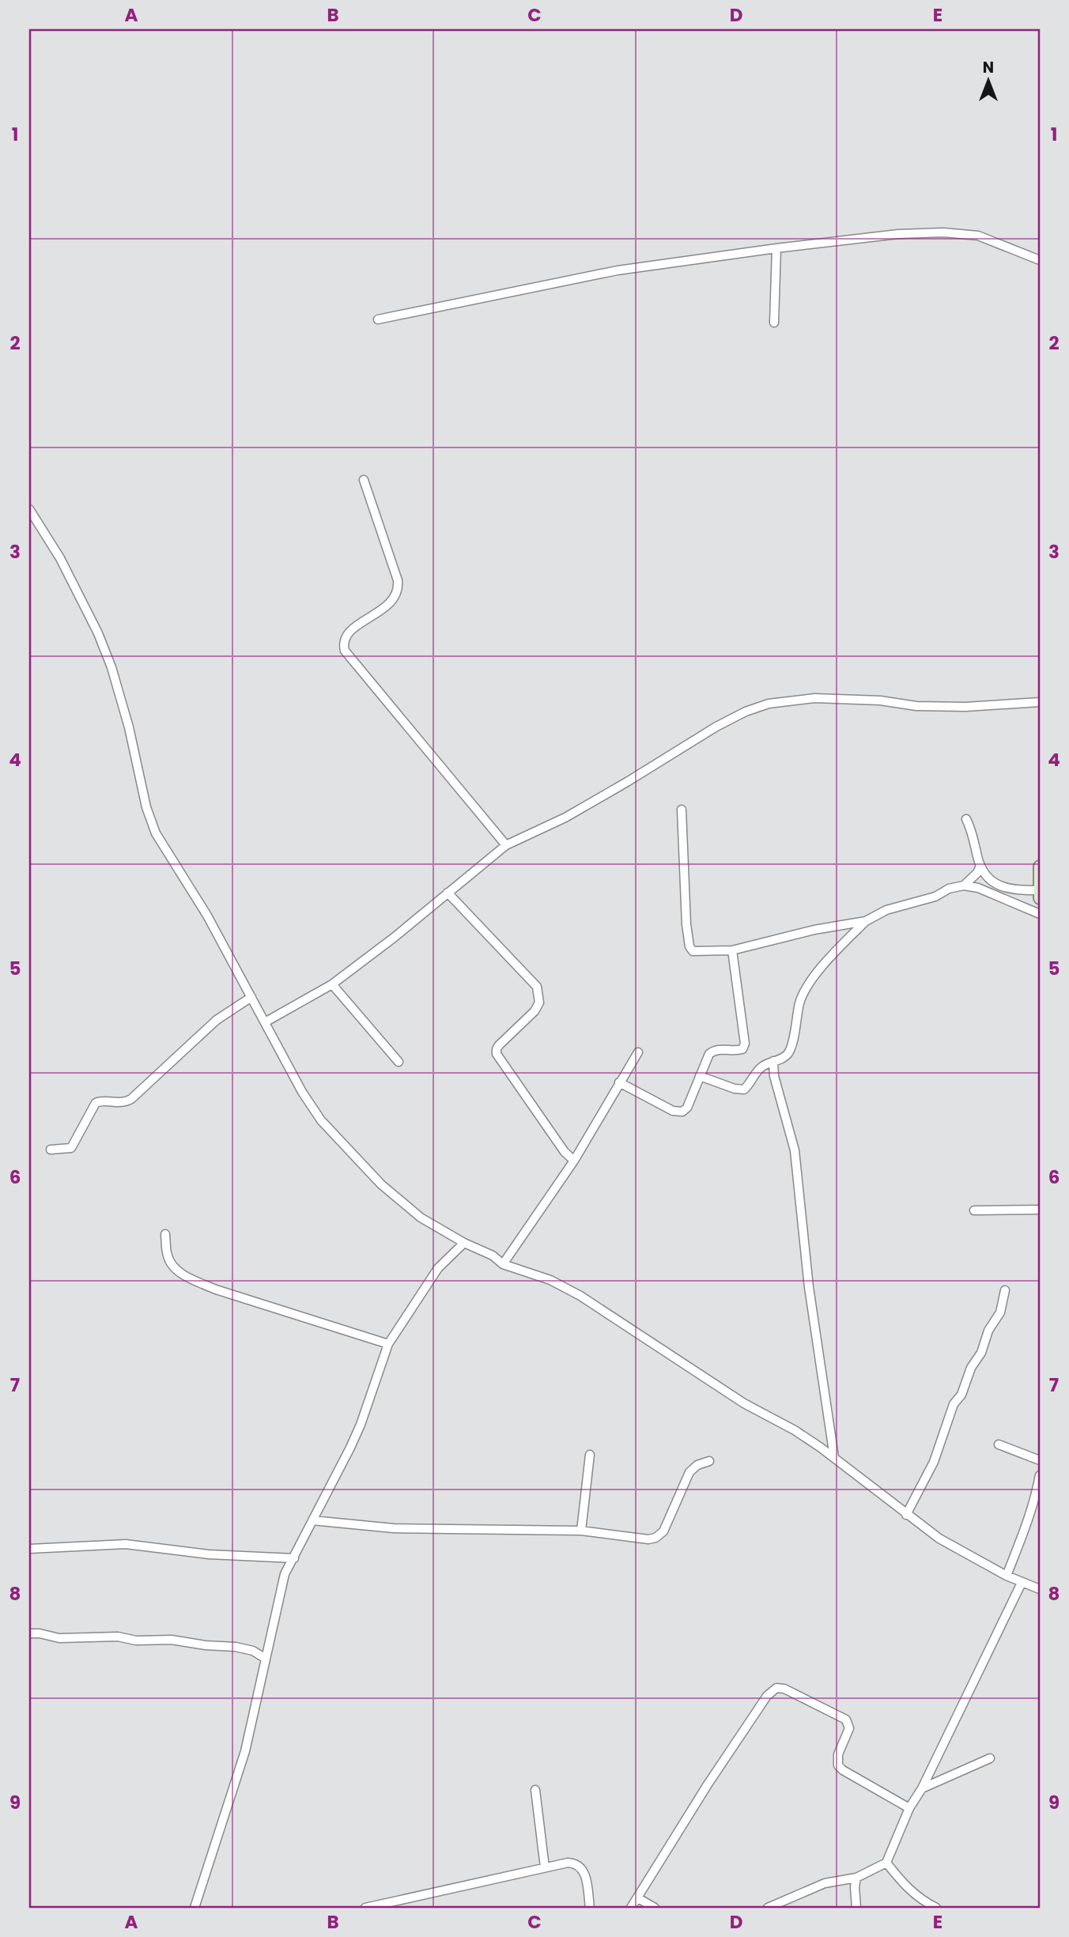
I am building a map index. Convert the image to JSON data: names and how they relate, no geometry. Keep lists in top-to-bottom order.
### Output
{
  "north": "top",
  "grid": {
    "columns": [
      "A",
      "B",
      "C",
      "D",
      "E"
    ],
    "rows": [
      "1",
      "2",
      "3",
      "4",
      "5",
      "6",
      "7",
      "8",
      "9"
    ]
  }
}
